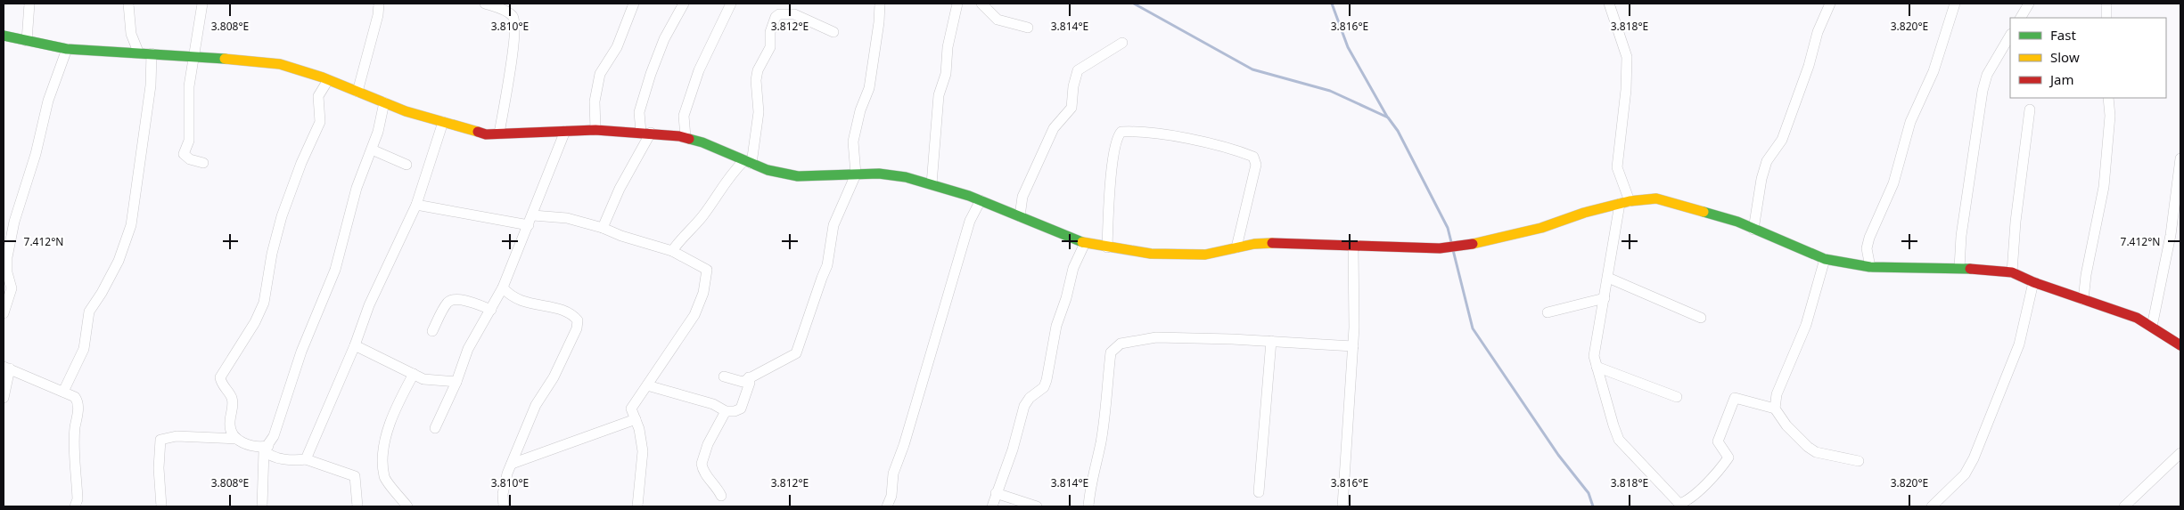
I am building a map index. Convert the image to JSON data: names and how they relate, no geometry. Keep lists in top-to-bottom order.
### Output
{
  "legend": ["Fast", "Slow", "Jam"],
  "coordinates": [
    "3.808°E",
    "3.810°E",
    "3.812°E",
    "3.814°E",
    "3.816°E",
    "3.818°E",
    "3.820°E",
    "7.412°N"
  ]
}
